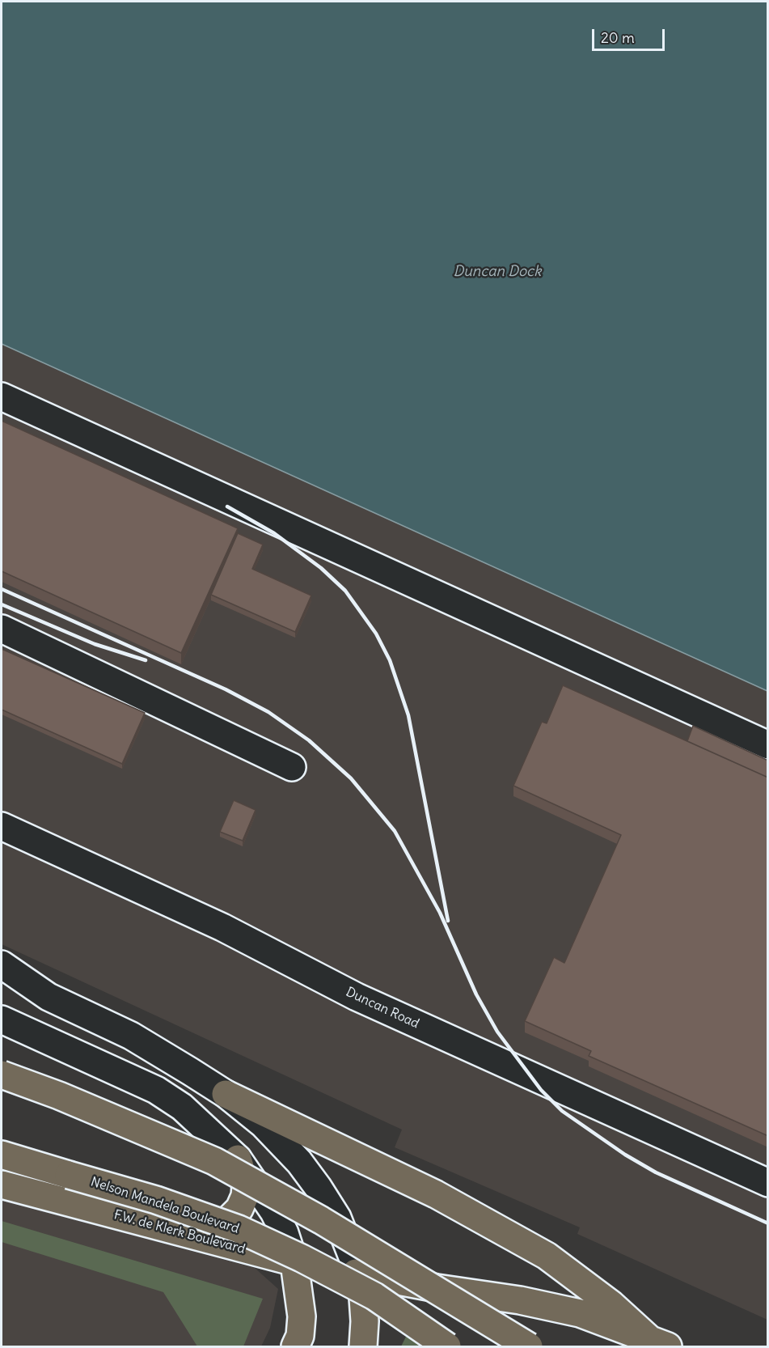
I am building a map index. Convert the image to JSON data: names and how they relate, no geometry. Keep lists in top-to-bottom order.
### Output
{
  "streets": {
    "main road": ["Nelson Mandela Boulevard", "F.W. de Klerk Boulevard"],
    "street": ["Duncan Road"]
  },
  "water": ["Duncan Dock"],
  "scale_bar": "20 m"
}
